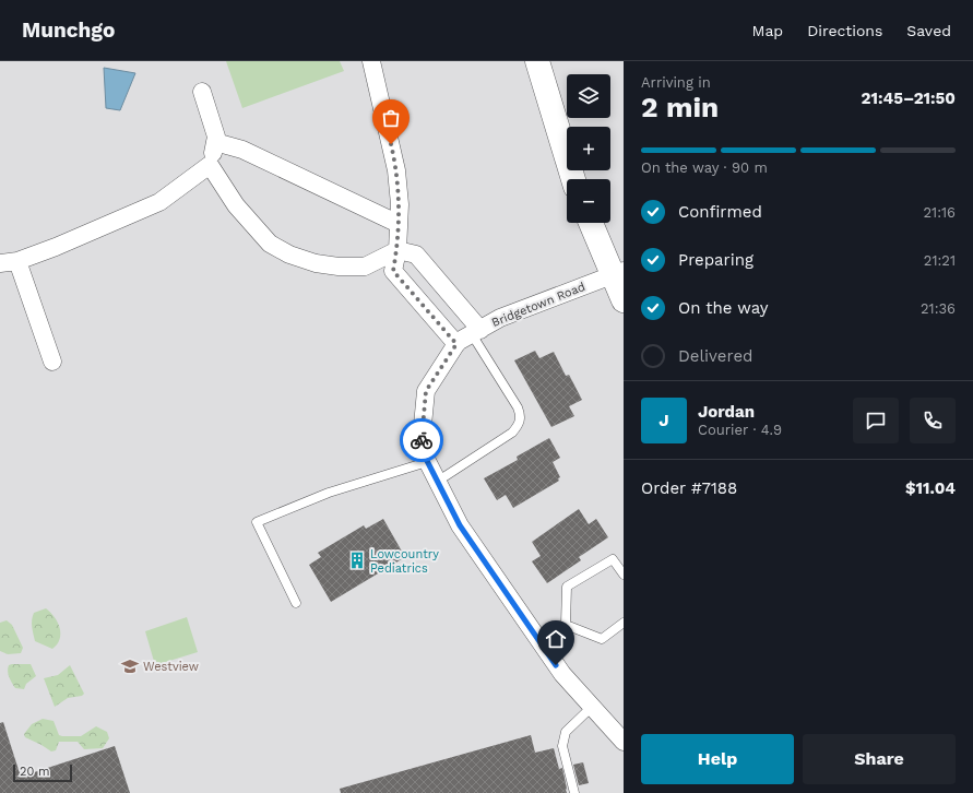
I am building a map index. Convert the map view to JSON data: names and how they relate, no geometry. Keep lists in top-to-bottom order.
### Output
{
  "streets": {
    "street": ["Bridgetown Road"]
  },
  "places": {
    "building": ["Lowcountry Pediatrics"],
    "school or university": ["Westview"]
  },
  "scale_bar": "20 m",
  "page": {
    "header": "Munchgo",
    "nav": ["Map", "Directions", "Saved"],
    "heading": ["2 min", "Arriving in", "21:45–21:50"],
    "panel": [
      "Jordan",
      "Courier · 4.9",
      "Order #7188",
      "$11.04"
    ],
    "map_buttons": ["+", "−"],
    "bar": "On the way · 90 m",
    "list": [
      ["Confirmed", "21:16"],
      ["Preparing", "21:21"],
      ["On the way", "21:36"],
      "Delivered"
    ],
    "round": "J",
    "buttons": ["Help", "Share"],
    "scale": "20 m"
  }
}
